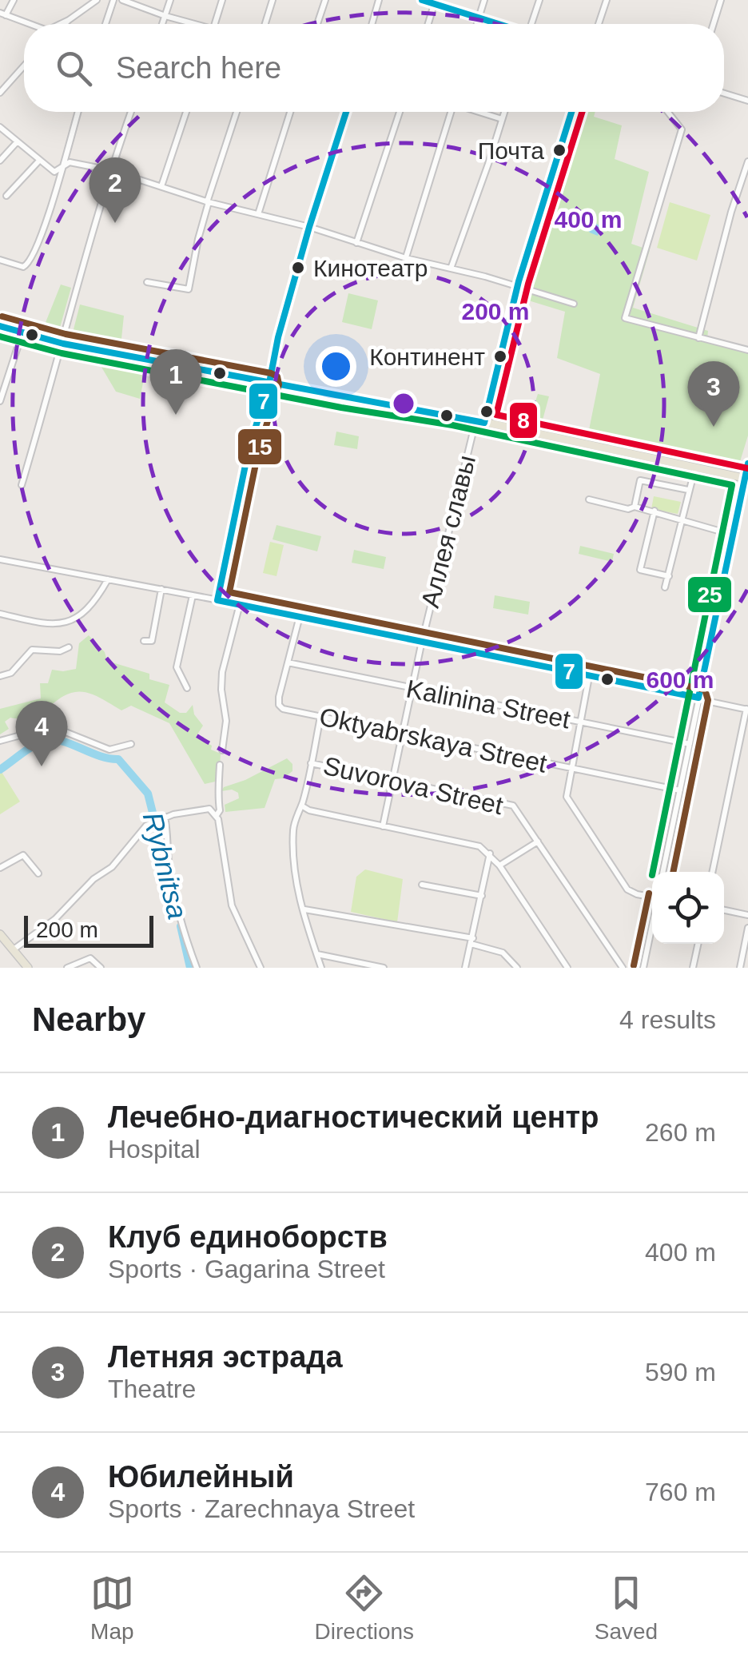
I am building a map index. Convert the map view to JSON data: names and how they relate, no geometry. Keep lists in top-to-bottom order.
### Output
{
  "streets": {
    "street": [
      "Аллея славы",
      "Kalinina Street",
      "Oktyabrskaya Street",
      "Suvorova Street"
    ]
  },
  "crossings": [
    ["Аллея славы", "Kalinina Street"],
    ["Аллея славы", "Oktyabrskaya Street"],
    ["Аллея славы", "Suvorova Street"],
    ["Kalinina Street", "Oktyabrskaya Street"]
  ],
  "water": ["Rybnitsa"],
  "places": ["Почта", "Кинотеатр", "Континент"],
  "lines": [
    "transit line 7",
    "transit line 8",
    "transit line 15",
    "transit line 25"
  ],
  "scale_bar": "200 m",
  "page": {
    "search": "Search here",
    "pins": [
      "2",
      "1",
      "3",
      "4"
    ],
    "scale": "200 m",
    "heading": ["Nearby", "4 results"],
    "list": [
      {
        "mark": "1",
        "name": "Лечебно-диагностический центр",
        "note": "Hospital",
        "value": "260 m"
      },
      {
        "mark": "2",
        "name": "Клуб единоборств",
        "note": "Sports · Gagarina Street",
        "value": "400 m"
      },
      {
        "mark": "3",
        "name": "Летняя эстрада",
        "note": "Theatre",
        "value": "590 m"
      },
      {
        "mark": "4",
        "name": "Юбилейный",
        "note": "Sports · Zarechnaya Street",
        "value": "760 m"
      }
    ],
    "nav": ["Map", "Directions", "Saved"]
  },
  "rings": ["400 m", "200 m", "600 m"]
}
